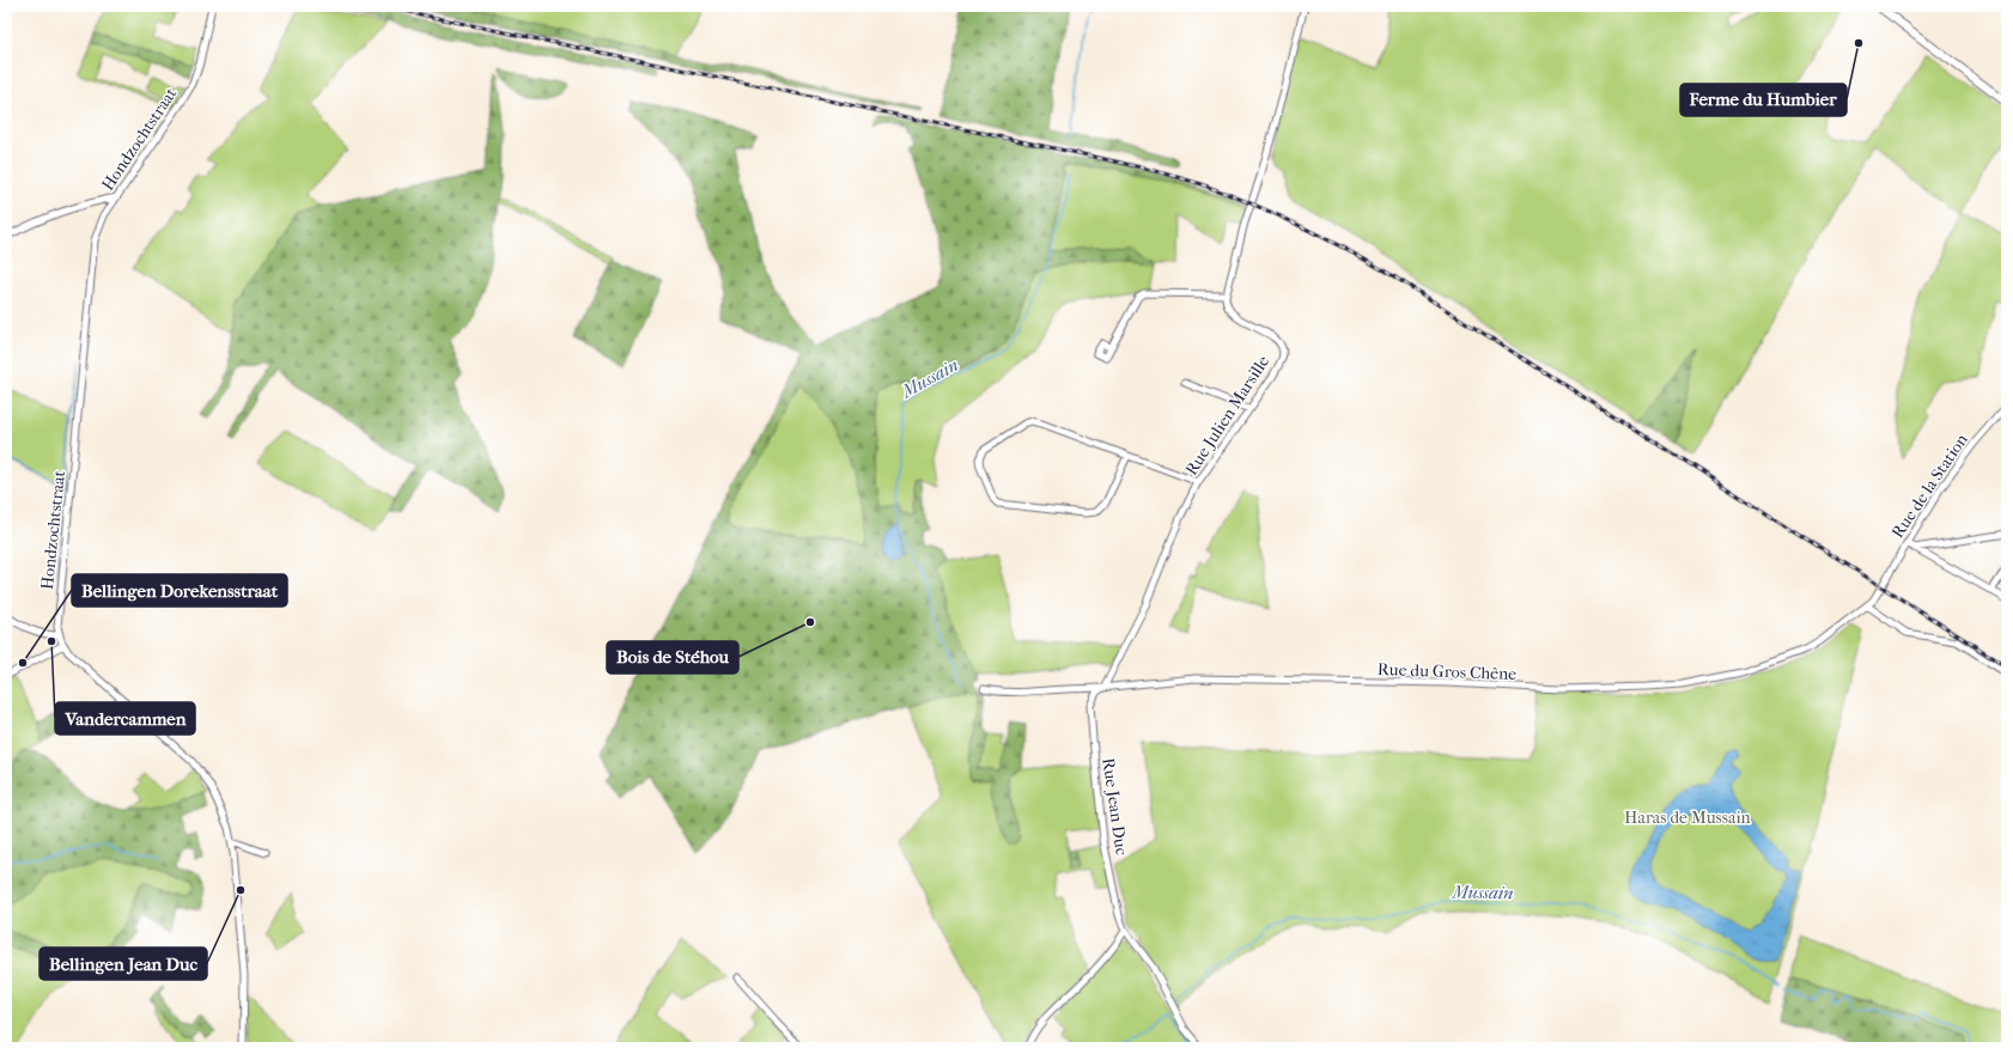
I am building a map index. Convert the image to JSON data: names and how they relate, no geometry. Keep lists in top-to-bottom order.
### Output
{
  "streets": {
    "street": [
      "Hondzochtstraat",
      "Rue Julien Marsille",
      "Rue de la Station",
      "Rue du Gros Chêne",
      "Rue Jean Duc"
    ]
  },
  "crossings": [
    ["Rue Julien Marsille", "Rue du Gros Chêne"],
    ["Rue Julien Marsille", "Rue Jean Duc"],
    ["Rue de la Station", "Rue du Gros Chêne"],
    ["Rue du Gros Chêne", "Rue Jean Duc"]
  ],
  "water": ["Mussain"],
  "parks": ["Haras de Mussain"],
  "places": [
    "Ferme du Humbier",
    "Bois de Stéhou",
    "Vandercammen",
    "Bellingen Dorekensstraat",
    "Bellingen Jean Duc"
  ]
}
